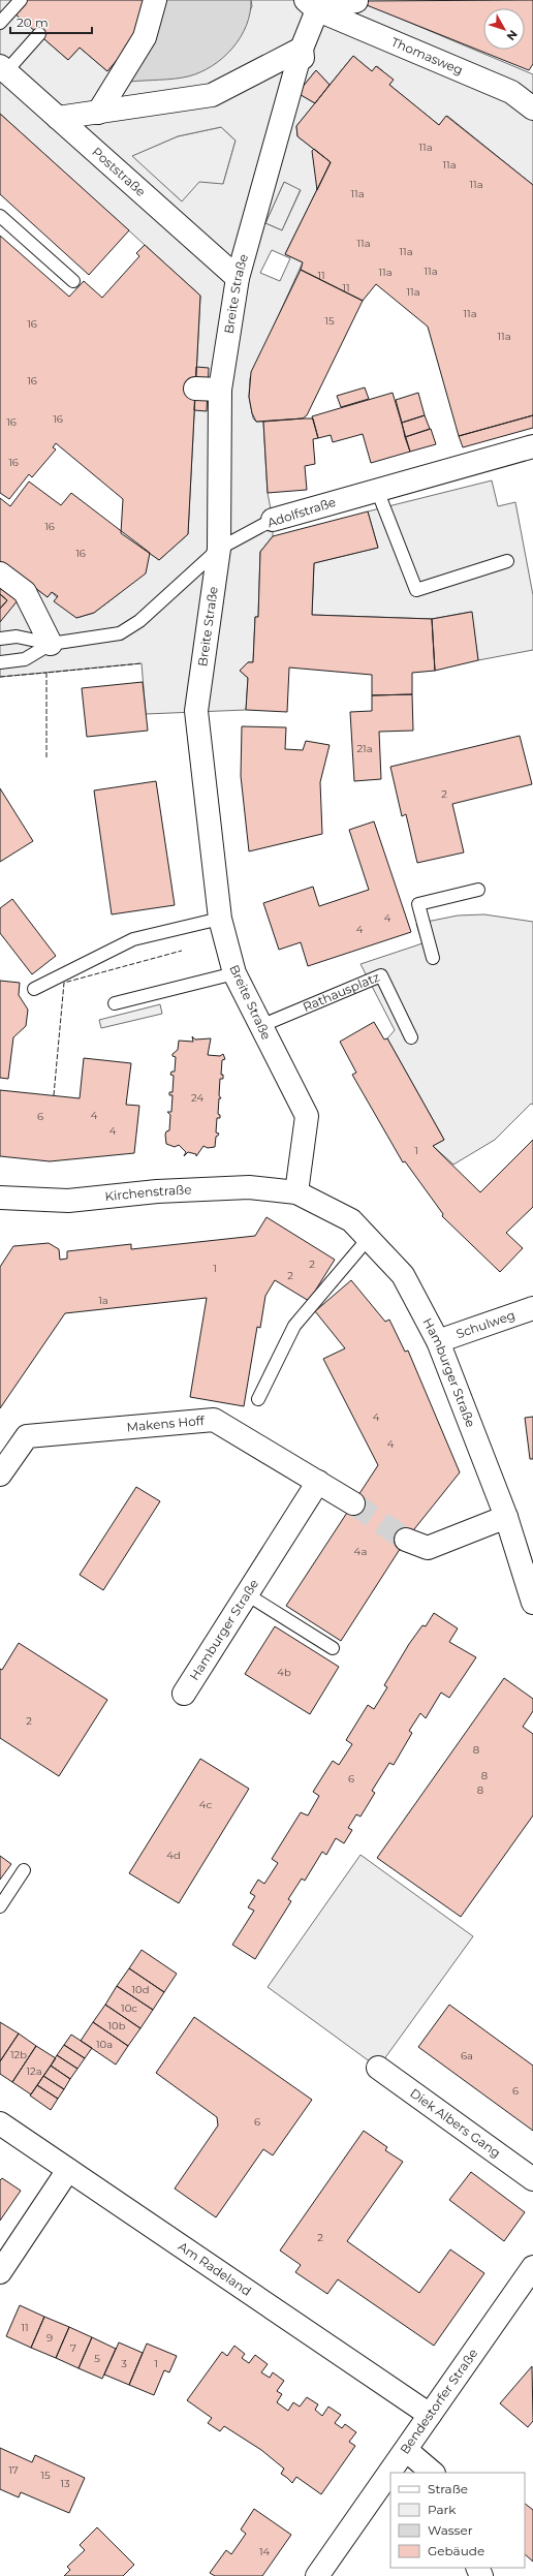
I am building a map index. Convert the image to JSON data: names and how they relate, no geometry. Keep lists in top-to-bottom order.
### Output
{
  "streets": {
    "street": [
      "Thomasweg",
      "Poststraße",
      "Breite Straße",
      "Adolfstraße",
      "Kirchenstraße",
      "Schulweg",
      "Hamburger Straße",
      "Makens Hoff",
      "Diek Albers Gang",
      "Am Radeland",
      "Bendestorfer Straße"
    ],
    "lane": ["Rathausplatz"]
  },
  "crossings": [
    ["Thomasweg", "Breite Straße"],
    ["Poststraße", "Breite Straße"],
    ["Breite Straße", "Adolfstraße"],
    ["Breite Straße", "Rathausplatz"],
    ["Breite Straße", "Kirchenstraße"],
    ["Breite Straße", "Hamburger Straße"],
    ["Kirchenstraße", "Hamburger Straße"],
    ["Schulweg", "Hamburger Straße"],
    ["Hamburger Straße", "Makens Hoff"],
    ["Am Radeland", "Bendestorfer Straße"]
  ],
  "house_numbers": [
    "11a",
    "11a",
    "11a",
    "11a",
    "11a",
    "11a",
    "11a",
    "11a",
    "11",
    "11",
    "11a",
    "11a",
    "15",
    "16",
    "11a",
    "16",
    "16",
    "16",
    "16",
    "16",
    "16",
    "21a",
    "2",
    "4",
    "4",
    "24",
    "4",
    "6",
    "4",
    "1",
    "2",
    "1",
    "2",
    "1a",
    "4",
    "4",
    "4a",
    "4b",
    "2",
    "8",
    "8",
    "6",
    "8",
    "4c",
    "4d",
    "10d",
    "10c",
    "10b",
    "10a",
    "12b",
    "6a",
    "12a",
    "6",
    "6",
    "2",
    "11",
    "9",
    "7",
    "5",
    "3",
    "1",
    "17",
    "15",
    "13",
    "14"
  ],
  "legend": [
    "Straße",
    "Park",
    "Wasser",
    "Gebäude"
  ],
  "scale_bar": "20 m",
  "north": "bottom right"
}
